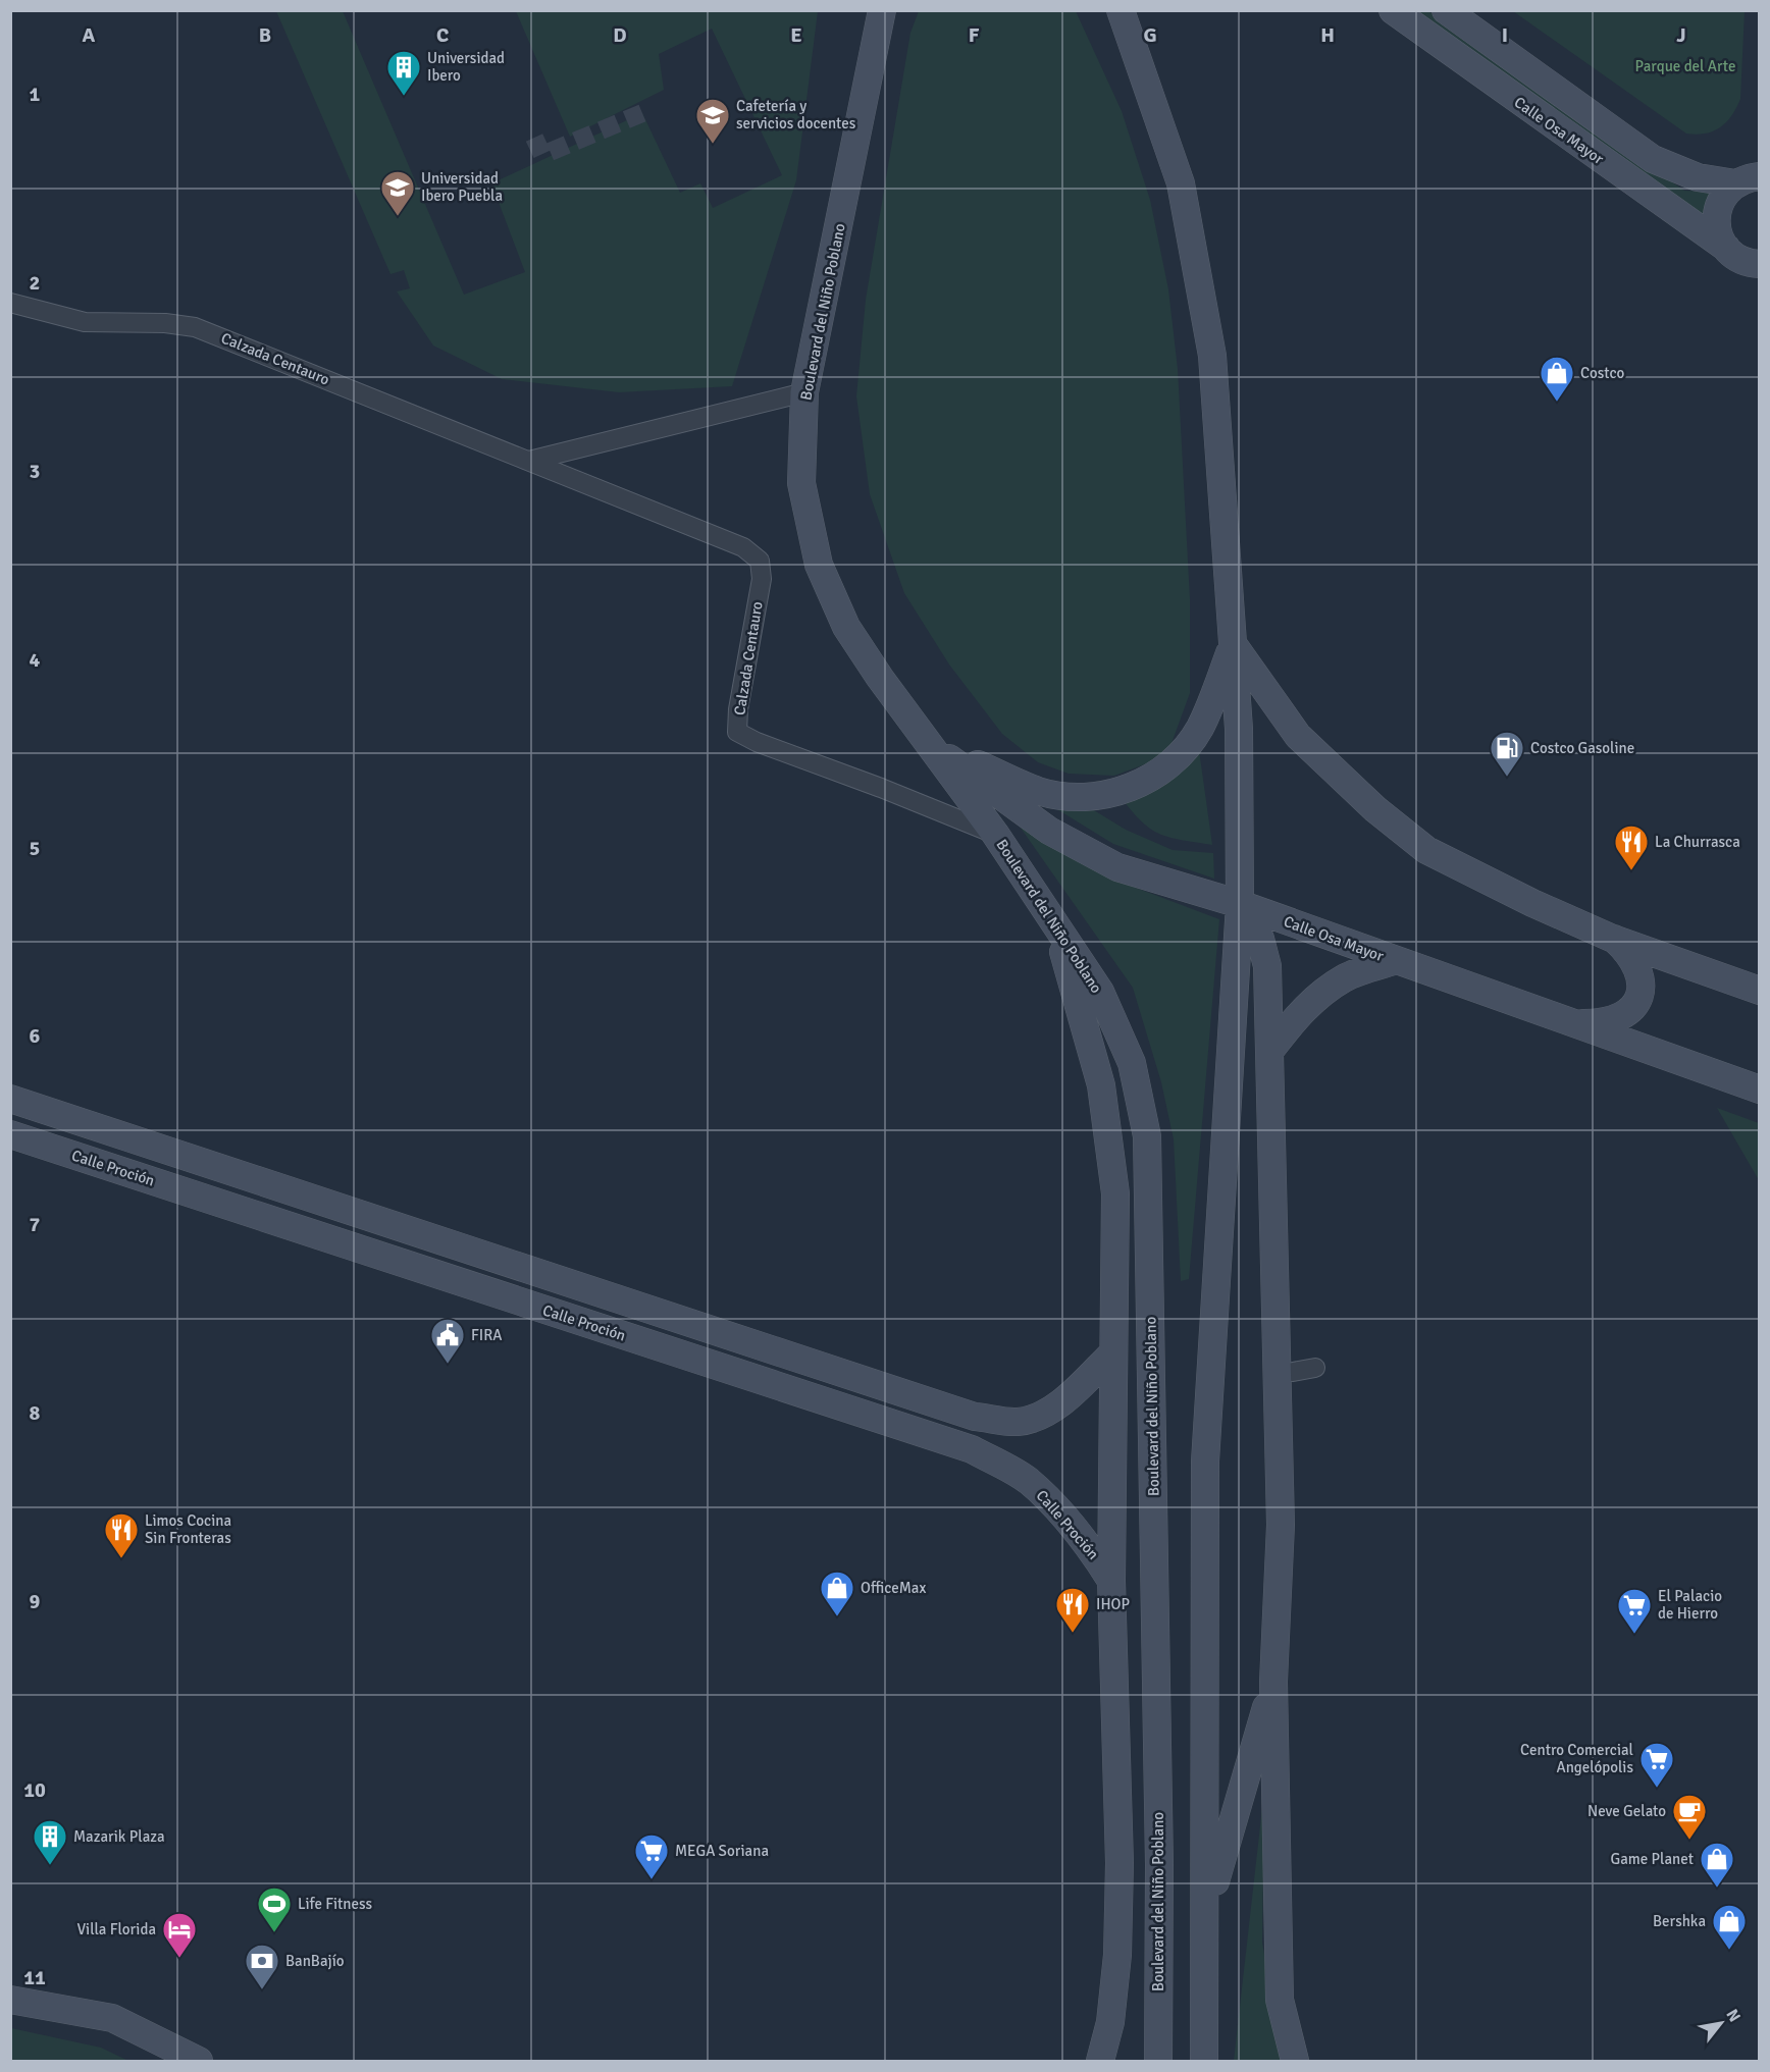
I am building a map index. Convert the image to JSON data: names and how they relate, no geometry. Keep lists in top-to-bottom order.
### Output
{
  "streets": {
    "main road": ["Calle Osa Mayor", "Boulevard del Niño Poblano", "Calle Proción"],
    "street": ["Calzada Centauro"]
  },
  "crossings": [
    ["Calle Osa Mayor", "Boulevard del Niño Poblano"],
    ["Boulevard del Niño Poblano", "Calzada Centauro"]
  ],
  "parks": ["Parque del Arte"],
  "places": {
    "building": ["Universidad Ibero", "Mazarik Plaza"],
    "school or university": ["Cafetería y servicios docentes", "Universidad Ibero Puebla"],
    "shop": [
      "Costco",
      "OfficeMax",
      "Game Planet",
      "Bershka"
    ],
    "fuel station": ["Costco Gasoline"],
    "restaurant": ["La Churrasca", "Limos Cocina Sin Fronteras", "IHOP"],
    "public building": ["FIRA"],
    "supermarket": ["El Palacio de Hierro", "Centro Comercial Angelópolis", "MEGA Soriana"],
    "cafe": ["Neve Gelato"],
    "sports": ["Life Fitness"],
    "hotel": ["Villa Florida"],
    "bank": ["BanBajío"]
  },
  "north": "top right",
  "grid": {
    "columns": [
      "A",
      "B",
      "C",
      "D",
      "E",
      "F",
      "G",
      "H",
      "I",
      "J"
    ],
    "rows": [
      "1",
      "2",
      "3",
      "4",
      "5",
      "6",
      "7",
      "8",
      "9",
      "10",
      "11"
    ]
  }
}
